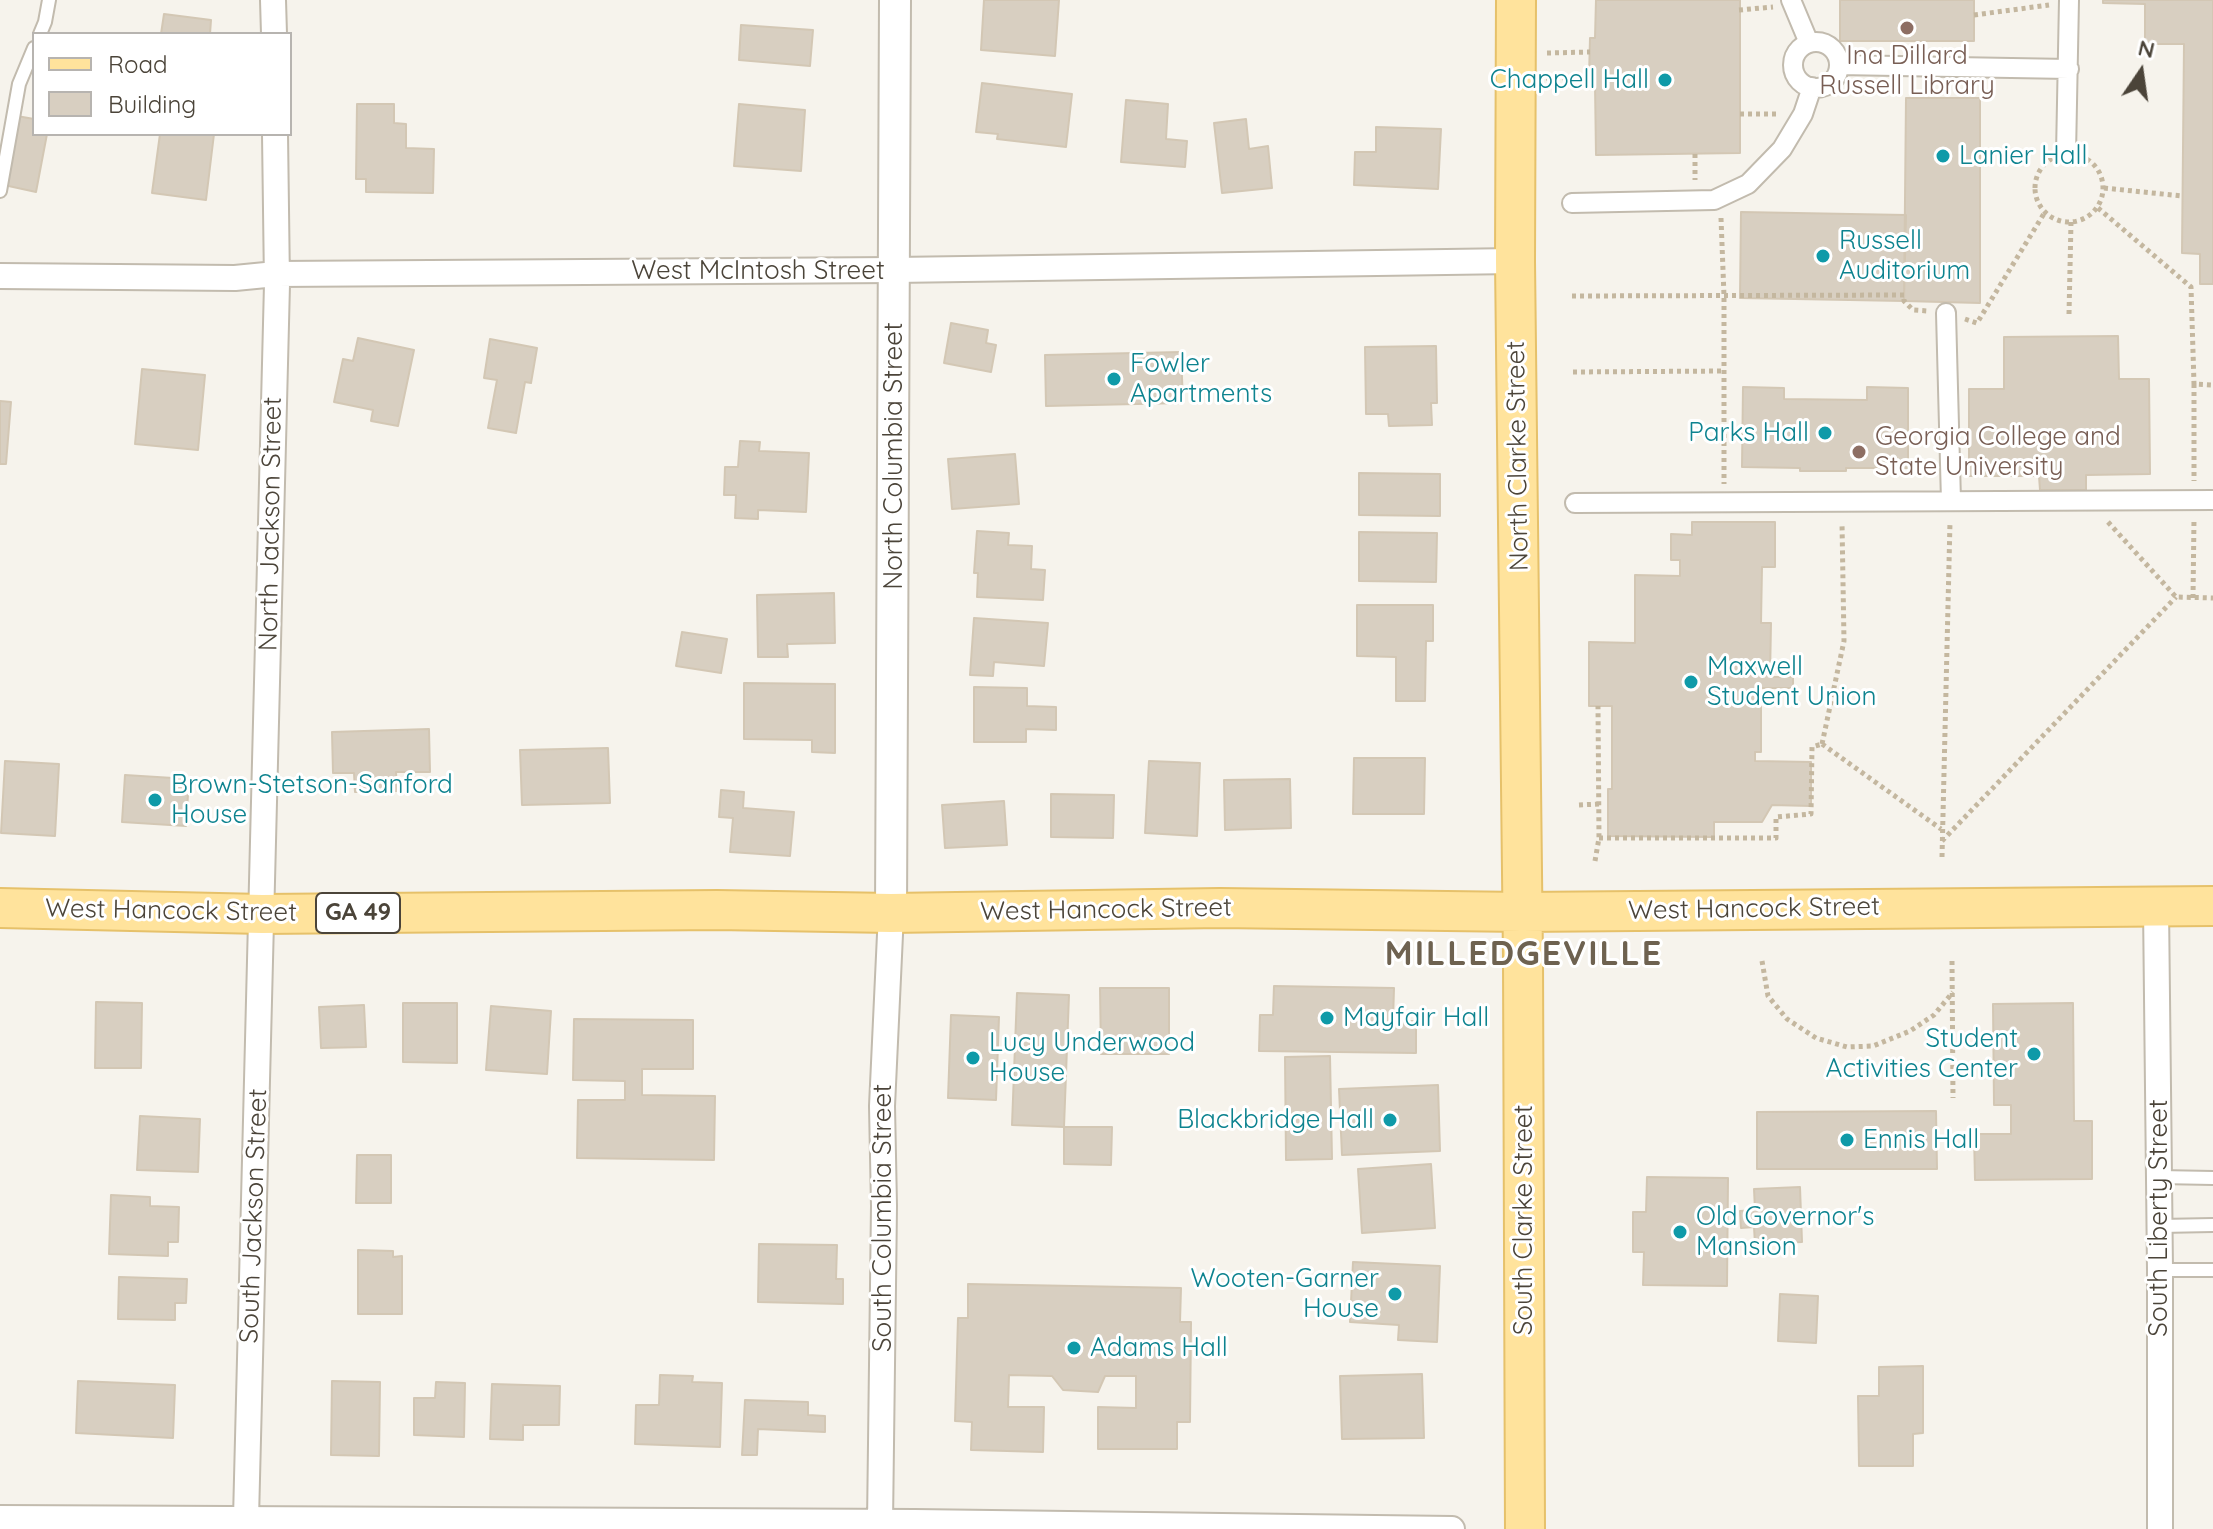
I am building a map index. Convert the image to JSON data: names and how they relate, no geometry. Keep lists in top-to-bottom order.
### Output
{
  "streets": {
    "main road": [
      "North Clarke Street",
      "West Hancock Street",
      "GA 49",
      "South Clarke Street"
    ],
    "street": [
      "West McIntosh Street",
      "North Columbia Street",
      "North Jackson Street",
      "South Jackson Street",
      "South Columbia Street",
      "South Liberty Street"
    ]
  },
  "crossings": [
    ["West McIntosh Street", "North Columbia Street"],
    ["West McIntosh Street", "North Clarke Street"],
    ["West McIntosh Street", "North Jackson Street"],
    ["North Columbia Street", "West Hancock Street"],
    ["North Columbia Street", "South Columbia Street"],
    ["North Clarke Street", "West Hancock Street"],
    ["North Clarke Street", "South Clarke Street"],
    ["North Jackson Street", "West Hancock Street"],
    ["North Jackson Street", "South Jackson Street"],
    ["West Hancock Street", "South Jackson Street"],
    ["West Hancock Street", "South Columbia Street"],
    ["West Hancock Street", "South Liberty Street"],
    ["West Hancock Street", "South Clarke Street"]
  ],
  "districts": ["MILLEDGEVILLE"],
  "places": [
    "Ina Dillard Russell Library",
    "Chappell Hall",
    "Lanier Hall",
    "Russell Auditorium",
    "Fowler Apartments",
    "Parks Hall",
    "Georgia College and State University",
    "Maxwell Student Union",
    "Brown-Stetson-Sanford House",
    "Mayfair Hall",
    "Student Activities Center",
    "Lucy Underwood House",
    "Blackbridge Hall",
    "Ennis Hall",
    "Old Governor's Mansion",
    "Wooten-Garner House",
    "Adams Hall"
  ],
  "legend": ["Road", "Building"],
  "north": "top"
}
